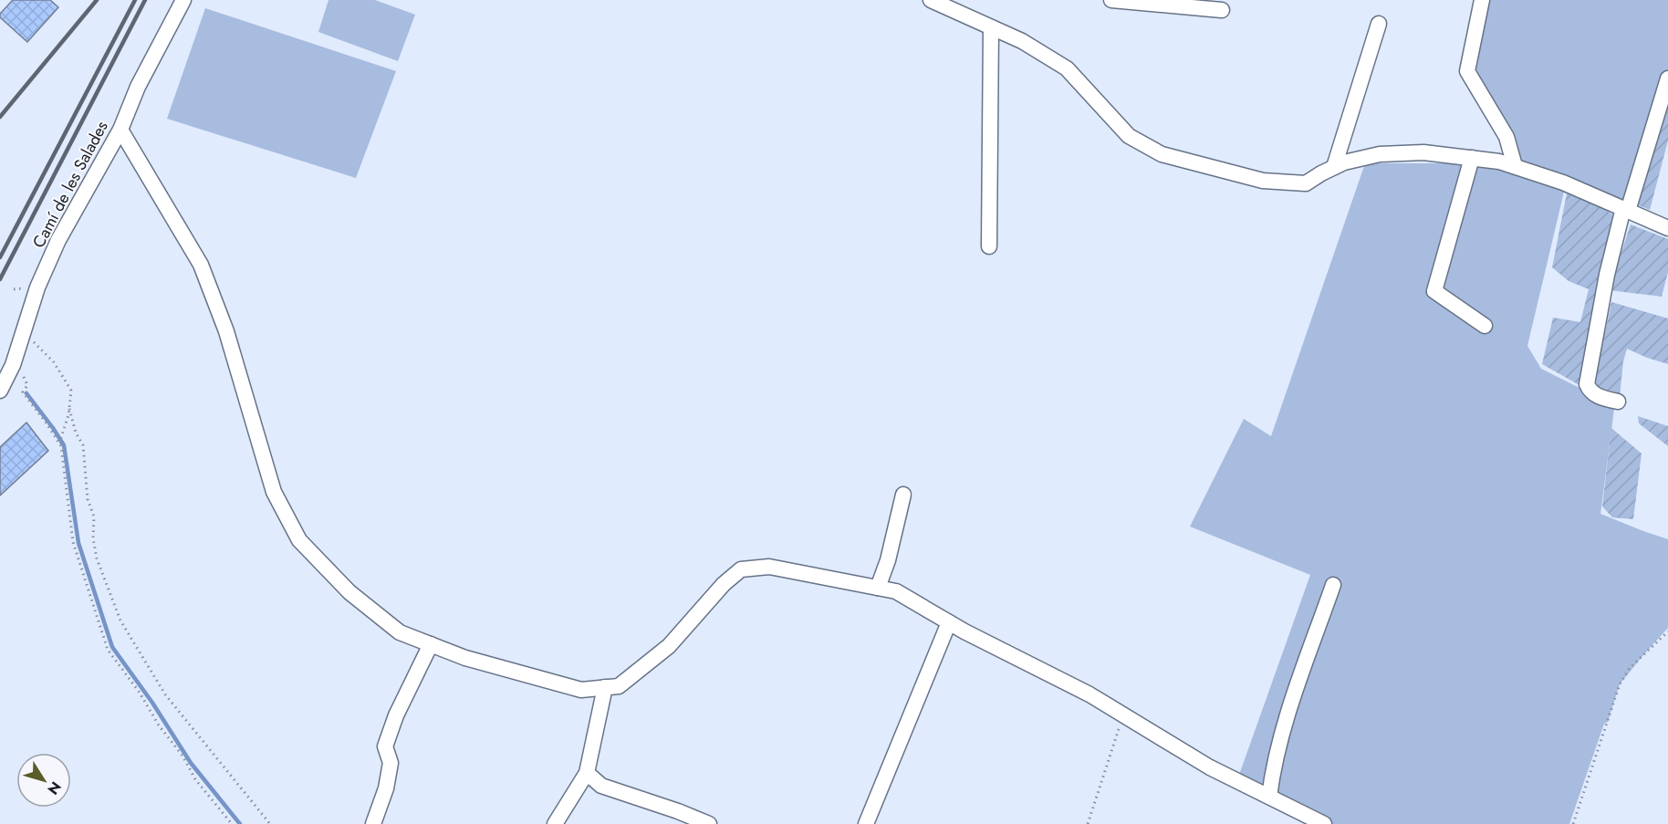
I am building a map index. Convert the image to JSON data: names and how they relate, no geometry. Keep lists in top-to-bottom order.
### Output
{
  "streets": {
    "street": ["Camí de les Salades"]
  },
  "north": "bottom right"
}
